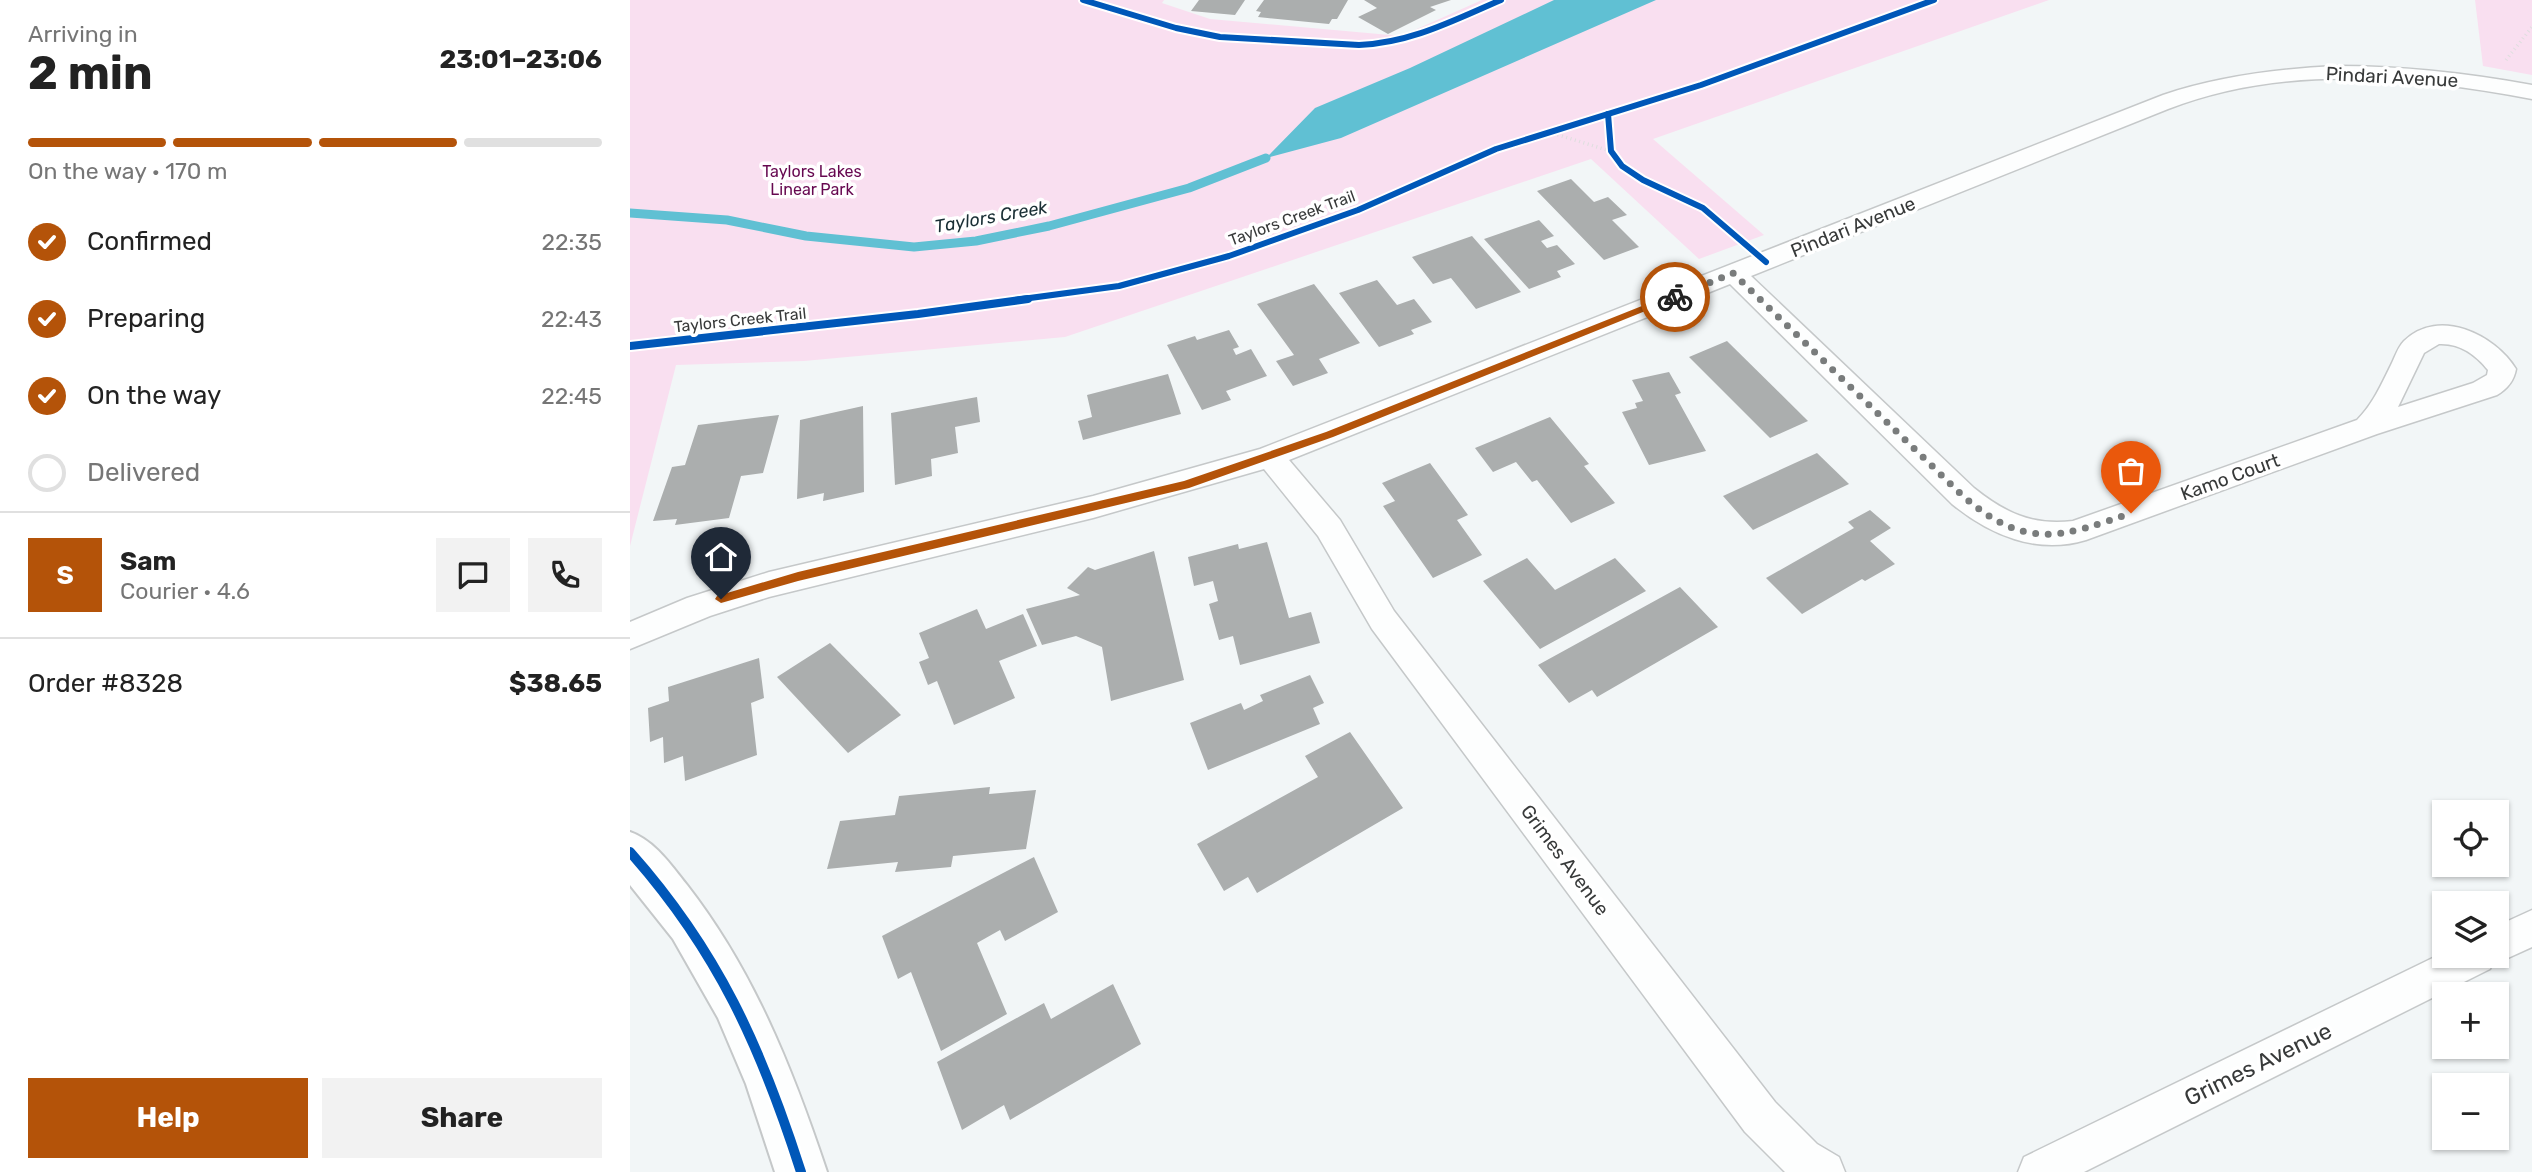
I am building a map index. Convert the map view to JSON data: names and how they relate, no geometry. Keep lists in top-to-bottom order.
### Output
{
  "streets": {
    "street": ["Pindari Avenue", "Kamo Court", "Grimes Avenue"],
    "cycle path": ["Taylors Creek Trail"]
  },
  "crossings": [
    ["Pindari Avenue", "Kamo Court"],
    ["Pindari Avenue", "Grimes Avenue"]
  ],
  "water": ["Taylors Creek"],
  "parks": ["Taylors Lakes Linear Park"],
  "page": {
    "heading": ["2 min", "Arriving in", "23:01–23:06"],
    "panel": [
      "Sam",
      "Courier · 4.6",
      "Order #8328",
      "$38.65"
    ],
    "bar": "On the way · 170 m",
    "list": [
      ["Confirmed", "22:35"],
      ["Preparing", "22:43"],
      ["On the way", "22:45"],
      "Delivered"
    ],
    "round": "S",
    "map_buttons": ["+", "−"],
    "buttons": ["Help", "Share"]
  }
}
